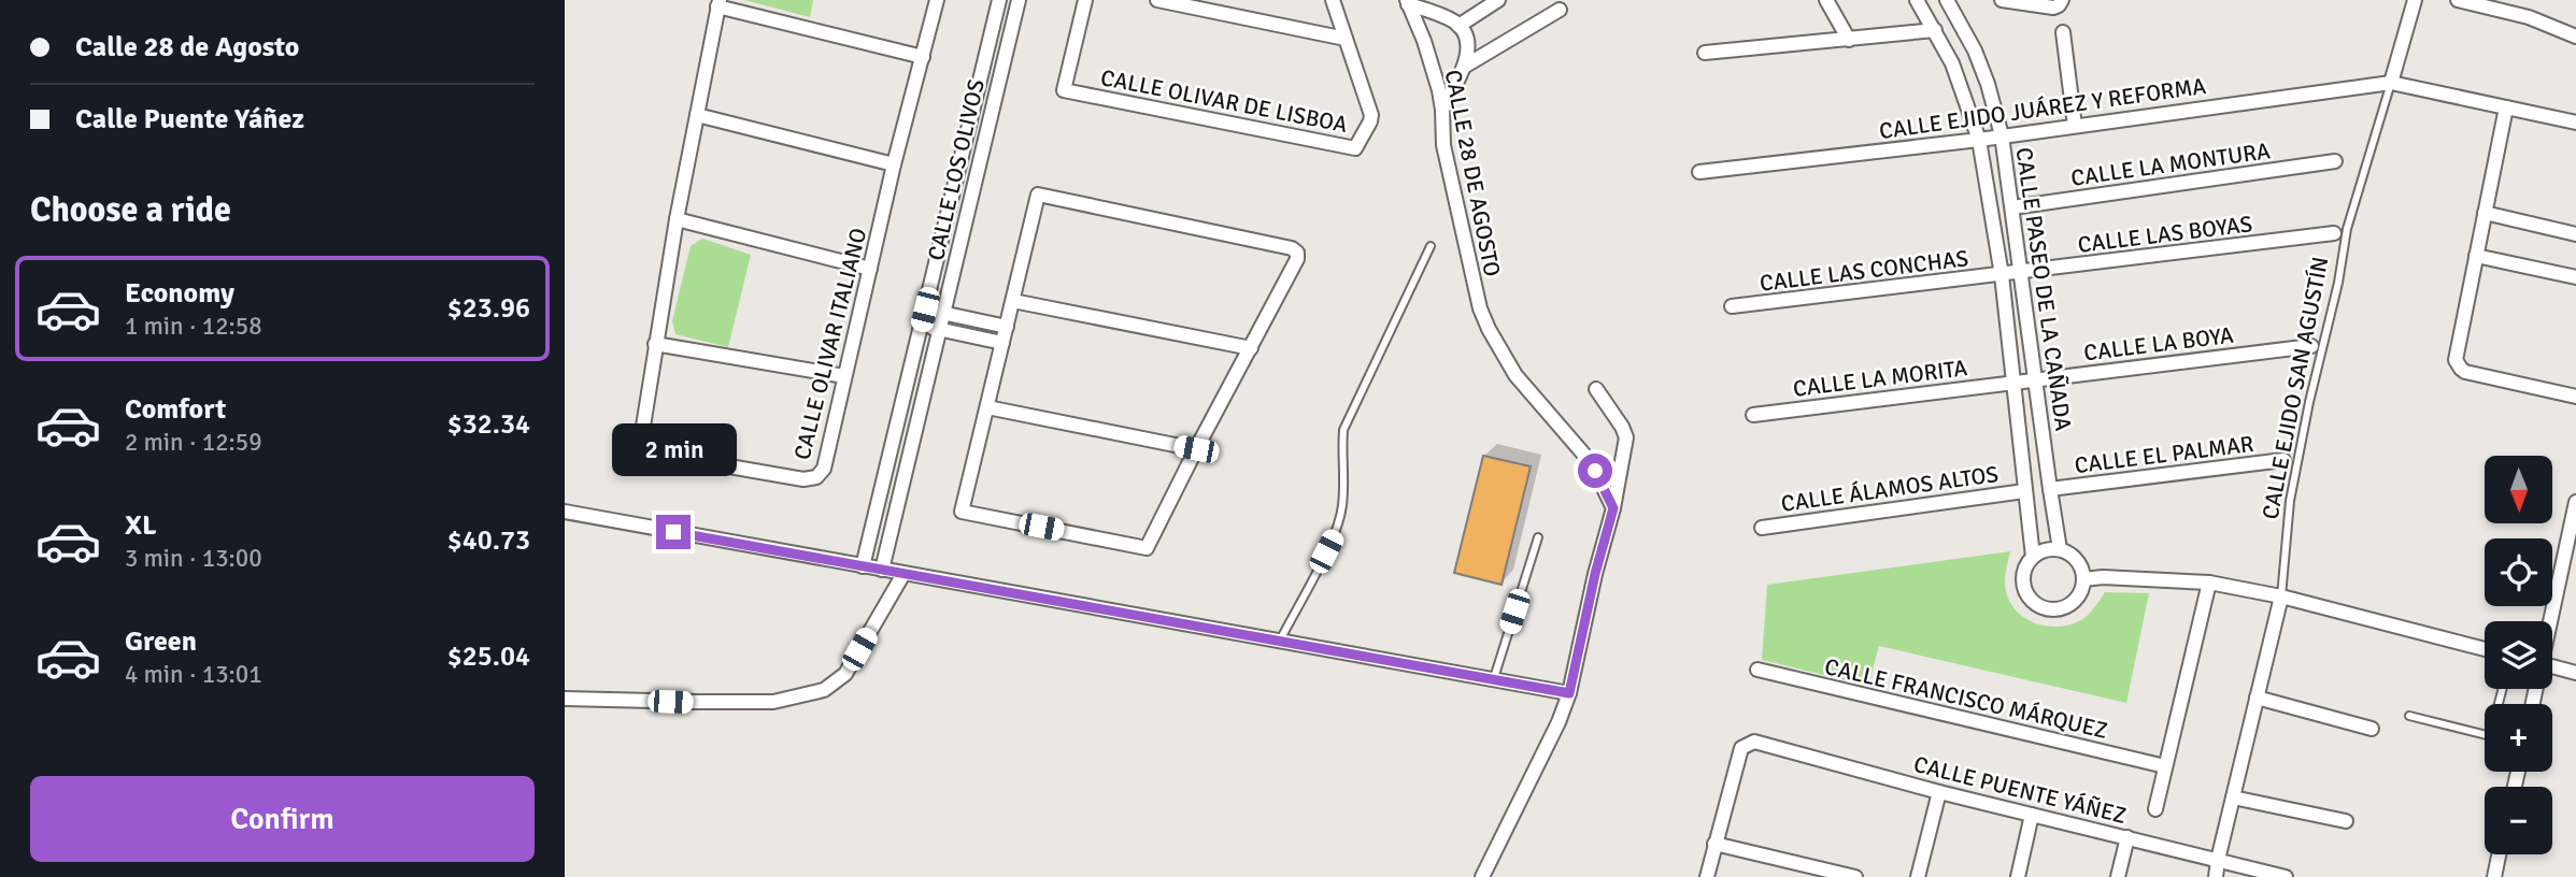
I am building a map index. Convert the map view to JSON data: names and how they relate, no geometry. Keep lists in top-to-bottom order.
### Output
{
  "streets": {
    "street": [
      "CALLE OLIVAR DE LISBOA",
      "CALLE EJIDO JUÁREZ Y REFORMA",
      "CALLE LA MONTURA",
      "CALLE LOS OLIVOS",
      "CALLE 28 DE AGOSTO",
      "CALLE LAS BOYAS",
      "CALLE LAS CONCHAS",
      "CALLE PASEO DE LA CAÑADA",
      "CALLE OLIVAR ITALIANO",
      "CALLE LA BOYA",
      "CALLE LA MORITA",
      "CALLE EJIDO SAN AGUSTÍN",
      "CALLE EL PALMAR",
      "CALLE ÁLAMOS ALTOS",
      "CALLE FRANCISCO MÁRQUEZ",
      "CALLE PUENTE YÁÑEZ"
    ]
  },
  "crossings": [
    ["CALLE EJIDO JUÁREZ Y REFORMA", "CALLE PASEO DE LA CAÑADA"],
    ["CALLE EJIDO JUÁREZ Y REFORMA", "CALLE EJIDO SAN AGUSTÍN"],
    ["CALLE LA MONTURA", "CALLE PASEO DE LA CAÑADA"],
    ["CALLE LAS BOYAS", "CALLE LAS CONCHAS"],
    ["CALLE LAS BOYAS", "CALLE PASEO DE LA CAÑADA"],
    ["CALLE LAS CONCHAS", "CALLE PASEO DE LA CAÑADA"],
    ["CALLE PASEO DE LA CAÑADA", "CALLE LA BOYA"],
    ["CALLE PASEO DE LA CAÑADA", "CALLE LA MORITA"],
    ["CALLE PASEO DE LA CAÑADA", "CALLE EL PALMAR"],
    ["CALLE PASEO DE LA CAÑADA", "CALLE ÁLAMOS ALTOS"],
    ["CALLE LA BOYA", "CALLE LA MORITA"],
    ["CALLE EJIDO SAN AGUSTÍN", "CALLE PUENTE YÁÑEZ"]
  ],
  "north": "bottom",
  "page": {
    "banner": ["Calle 28 de Agosto", "Calle Puente Yáñez"],
    "heading": "Choose a ride",
    "list": [
      {
        "name": "Economy",
        "note": "1 min · 12:58",
        "value": "$23.96"
      },
      {
        "name": "Comfort",
        "note": "2 min · 12:59",
        "value": "$32.34"
      },
      {
        "name": "XL",
        "note": "3 min · 13:00",
        "value": "$40.73"
      },
      {
        "name": "Green",
        "note": "4 min · 13:01",
        "value": "$25.04"
      }
    ],
    "bubble": "2 min",
    "map_buttons": ["+", "−"],
    "buttons": "Confirm"
  }
}
